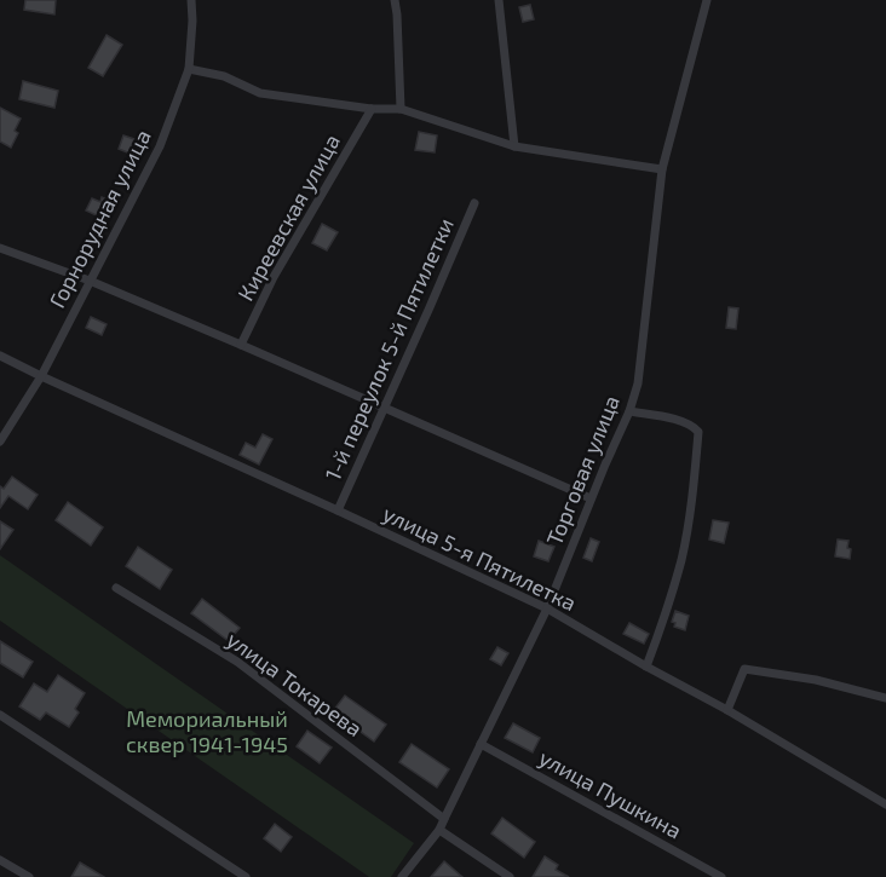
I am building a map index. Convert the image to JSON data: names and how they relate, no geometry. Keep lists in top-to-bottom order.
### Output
{
  "streets": {
    "street": [
      "Киреевская улица",
      "Горнорудная улица",
      "1-й переулок 5-й Пятилетки",
      "Торговая улица",
      "улица 5-я Пятилетка",
      "улица Токарева",
      "улица Пушкина"
    ]
  },
  "crossings": [
    ["Горнорудная улица", "улица 5-я Пятилетка"],
    ["1-й переулок 5-й Пятилетки", "улица 5-я Пятилетка"],
    ["Торговая улица", "улица 5-я Пятилетка"],
    ["Торговая улица", "улица Токарева"],
    ["Торговая улица", "улица Пушкина"]
  ],
  "parks": ["Мемориальный сквер 1941-1945"]
}
